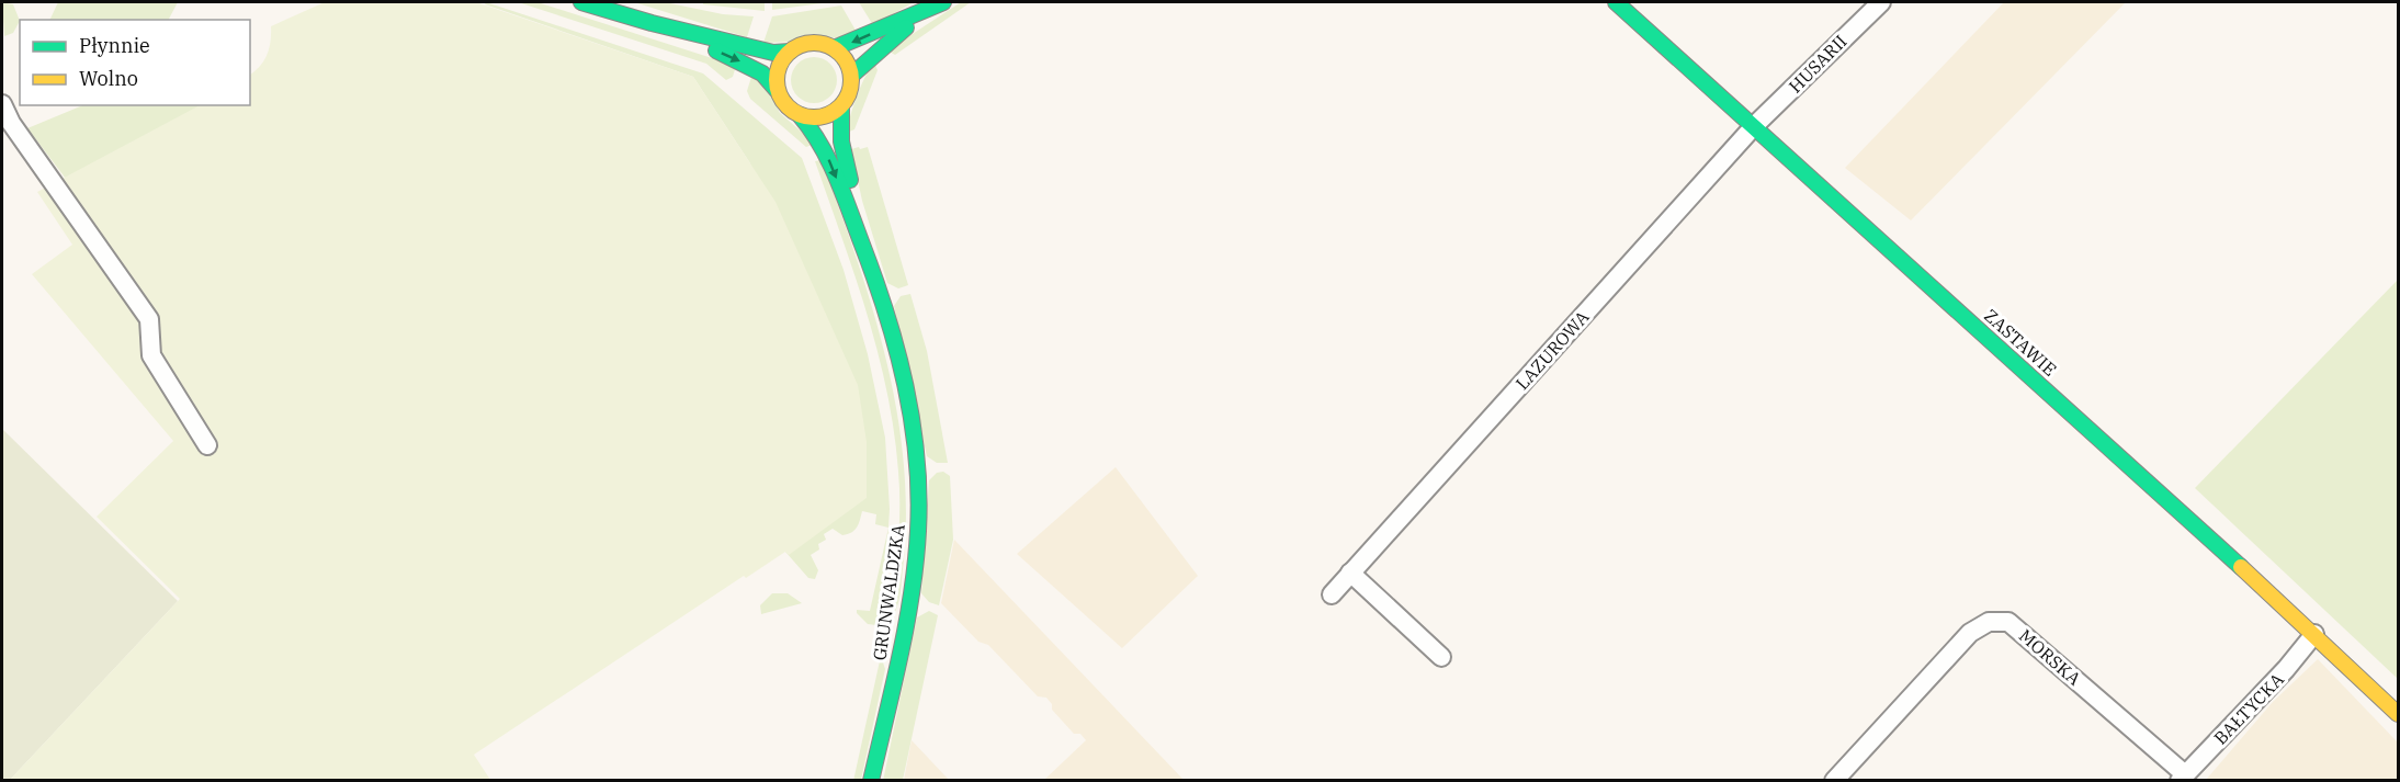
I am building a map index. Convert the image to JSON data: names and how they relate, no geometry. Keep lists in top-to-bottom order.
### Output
{
  "streets": {
    "main road": ["ZASTAWIE", "GRUNWALDZKA"],
    "street": [
      "HUSARII",
      "LAZUROWA",
      "MORSKA",
      "BAŁTYCKA"
    ]
  },
  "crossings": [
    ["HUSARII", "ZASTAWIE"],
    ["HUSARII", "LAZUROWA"],
    ["ZASTAWIE", "LAZUROWA"],
    ["ZASTAWIE", "BAŁTYCKA"],
    ["MORSKA", "BAŁTYCKA"]
  ],
  "legend": ["Płynnie", "Wolno"]
}
